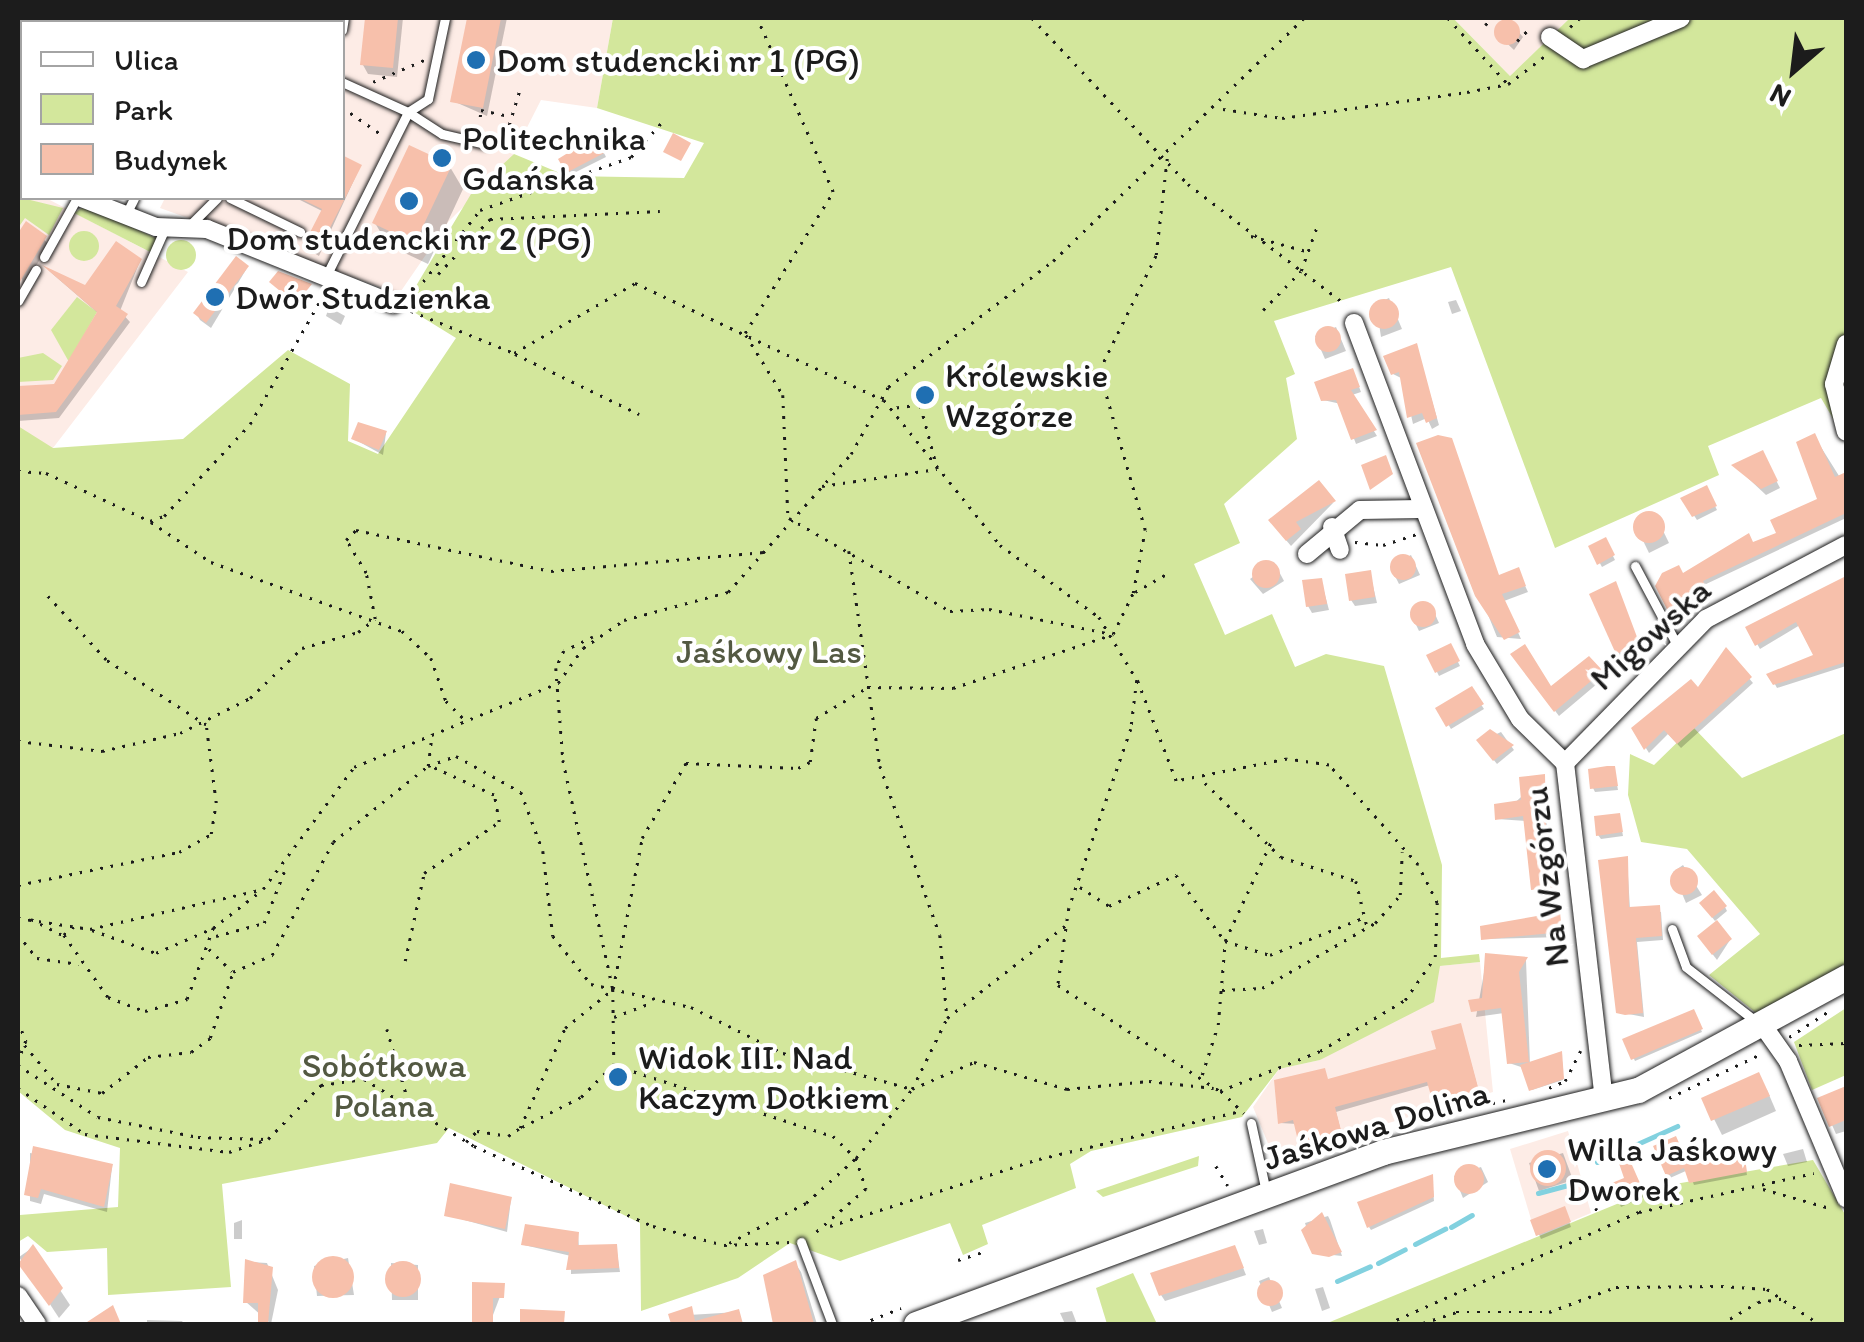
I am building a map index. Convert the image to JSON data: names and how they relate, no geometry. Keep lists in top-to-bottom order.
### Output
{
  "streets": {
    "street": ["Migowska", "Na Wzgórzu", "Jaśkowa Dolina"]
  },
  "crossings": [
    ["Migowska", "Na Wzgórzu"],
    ["Na Wzgórzu", "Jaśkowa Dolina"]
  ],
  "parks": ["Jaśkowy Las", "Sobótkowa Polana"],
  "places": [
    "Dom studencki nr 1 (PG)",
    "Politechnika Gdańska",
    "Dom studencki nr 2 (PG)",
    "Dwór Studzienka",
    "Królewskie Wzgórze",
    "Widok III. Nad Kaczym Dołkiem",
    "Willa Jaśkowy Dworek"
  ],
  "legend": ["Ulica", "Park", "Budynek"],
  "north": "bottom left"
}
